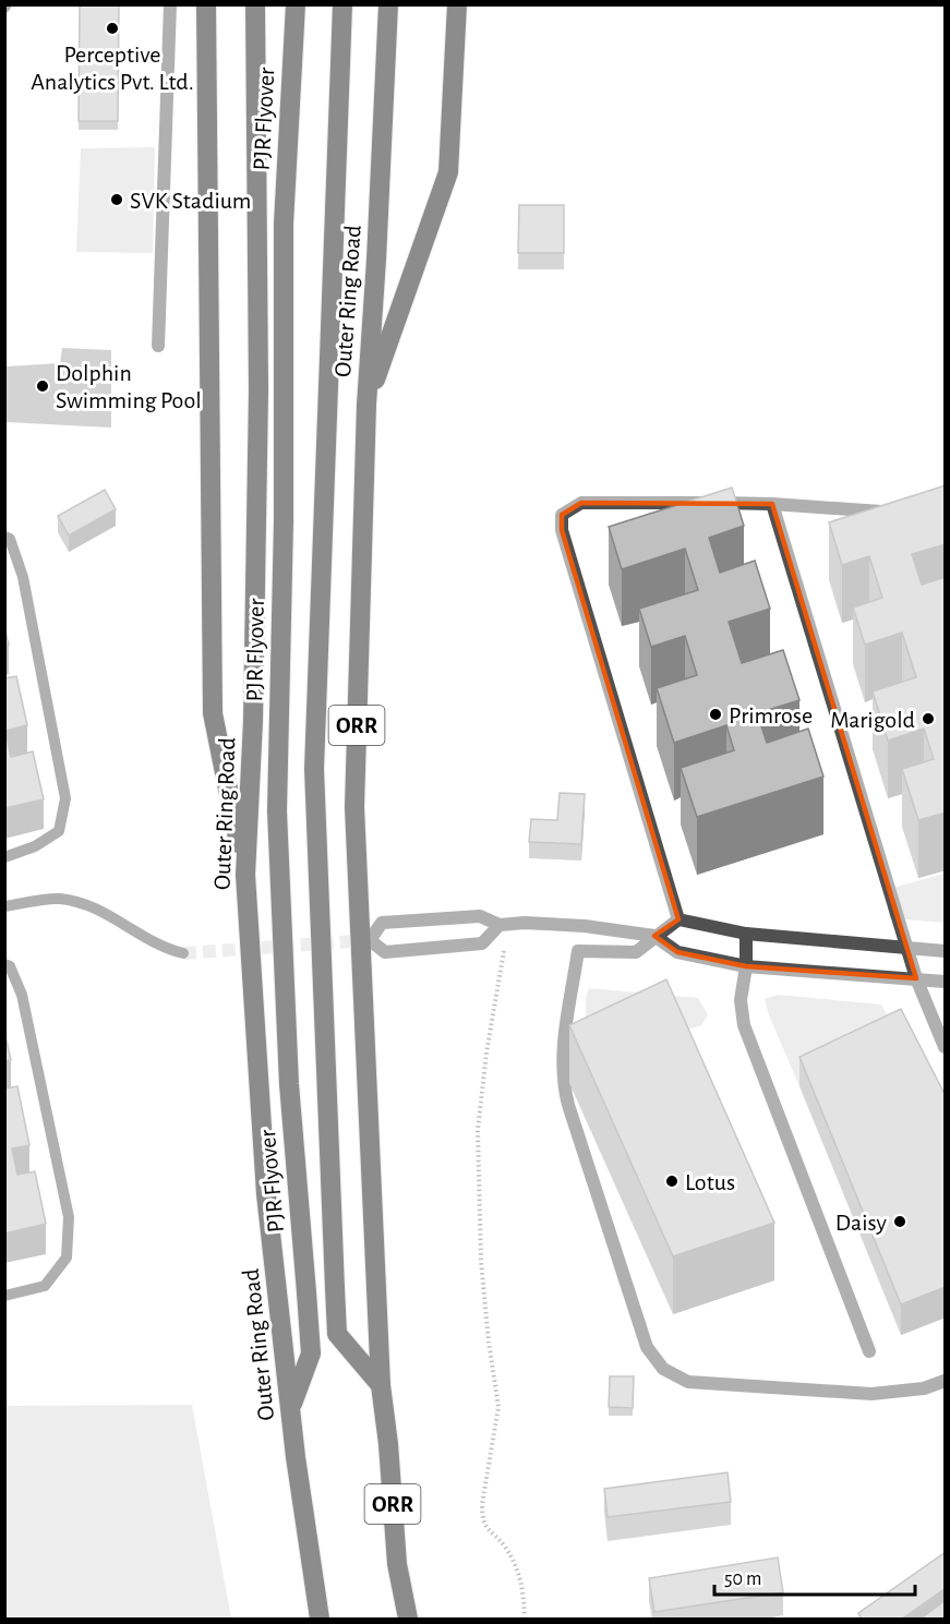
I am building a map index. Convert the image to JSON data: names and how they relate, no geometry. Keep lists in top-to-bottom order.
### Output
{
  "streets": {
    "highway": ["PJR Flyover", "Outer Ring Road", "ORR"]
  },
  "crossings": [
    ["PJR Flyover", "Outer Ring Road"]
  ],
  "places": [
    "Perceptive Analytics Pvt. Ltd.",
    "SVK Stadium",
    "Dolphin Swimming Pool",
    "Primrose",
    "Marigold",
    "Lotus",
    "Daisy"
  ],
  "scale_bar": "50 m"
}
